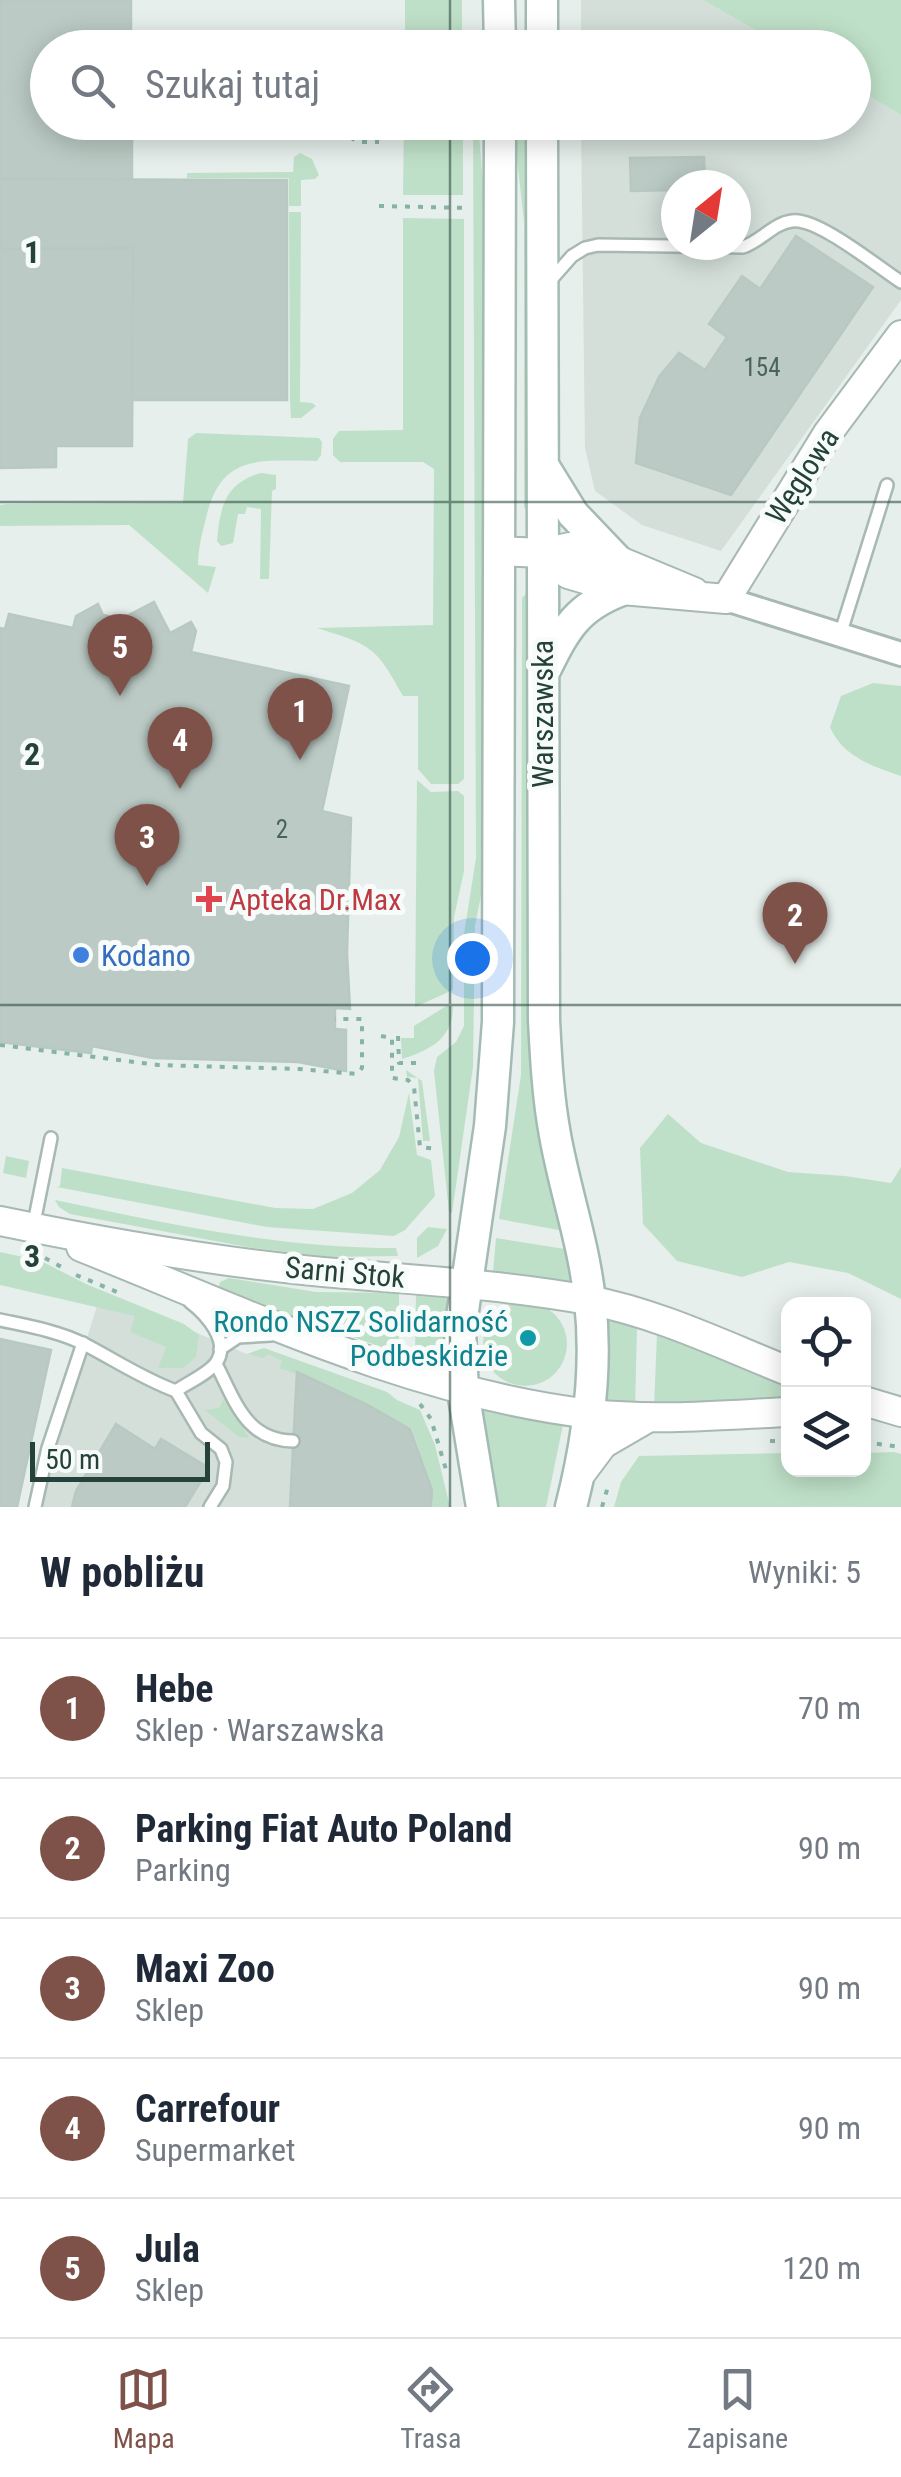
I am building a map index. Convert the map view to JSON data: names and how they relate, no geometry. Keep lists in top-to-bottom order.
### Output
{
  "streets": {
    "main road": ["Warszawska"],
    "street": ["Węglowa", "Sarni Stok"]
  },
  "crossings": [
    ["Warszawska", "Sarni Stok"]
  ],
  "places": {
    "health": ["Apteka Dr.Max"],
    "other": ["Kodano", "Rondo NSZZ Solidarność Podbeskidzie"]
  },
  "house_numbers": ["154", "2"],
  "scale_bar": "50 m",
  "north": "top right",
  "page": {
    "search": "Szukaj tutaj",
    "pins": [
      "5",
      "1",
      "4",
      "3",
      "2"
    ],
    "scale": "50 m",
    "heading": ["W pobliżu", "Wyniki: 5"],
    "list": [
      {
        "mark": "1",
        "name": "Hebe",
        "note": "Sklep · Warszawska",
        "value": "70 m"
      },
      {
        "mark": "2",
        "name": "Parking Fiat Auto Poland",
        "note": "Parking",
        "value": "90 m"
      },
      {
        "mark": "3",
        "name": "Maxi Zoo",
        "note": "Sklep",
        "value": "90 m"
      },
      {
        "mark": "4",
        "name": "Carrefour",
        "note": "Supermarket",
        "value": "90 m"
      },
      {
        "mark": "5",
        "name": "Jula",
        "note": "Sklep",
        "value": "120 m"
      }
    ],
    "nav": ["Mapa", "Trasa", "Zapisane"]
  },
  "grid": {
    "rows": ["1", "2", "3"]
  }
}
